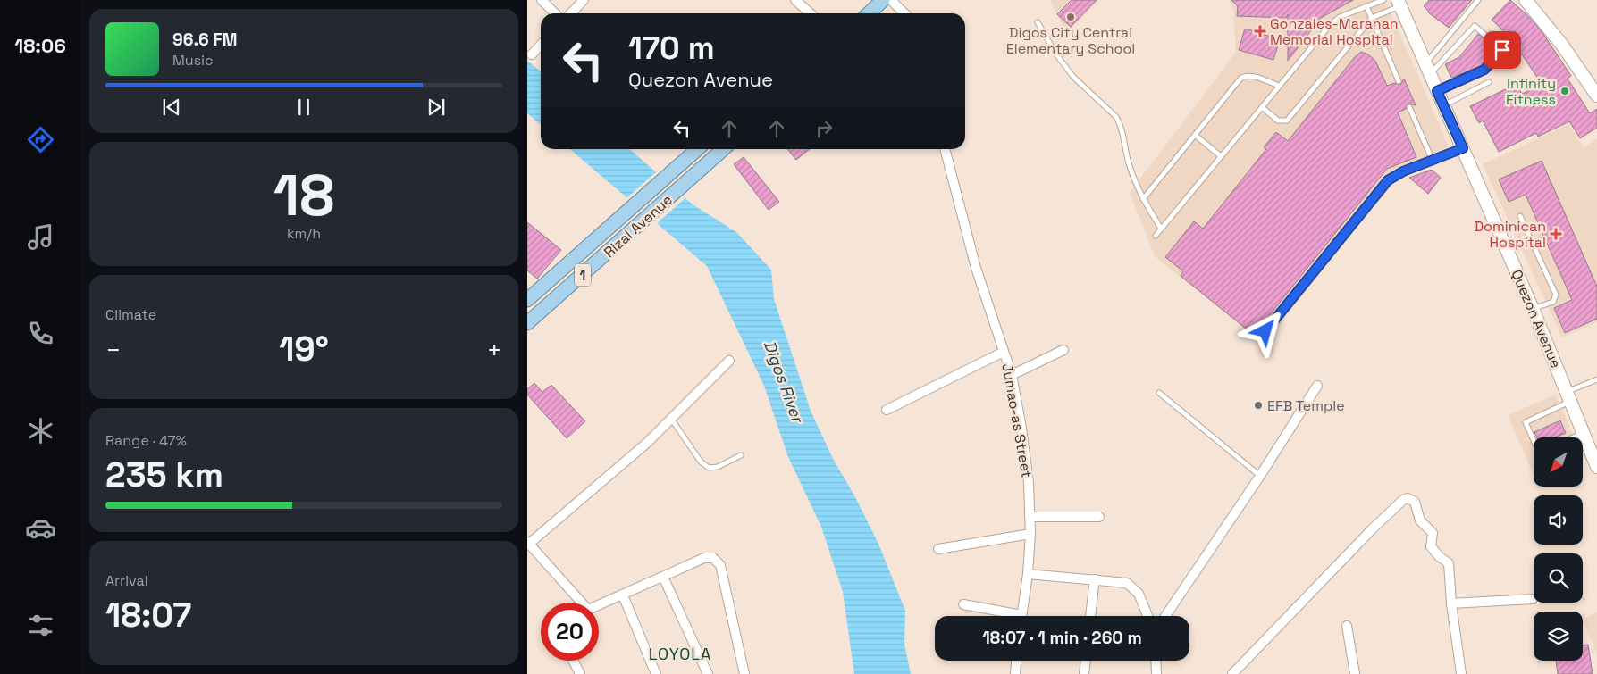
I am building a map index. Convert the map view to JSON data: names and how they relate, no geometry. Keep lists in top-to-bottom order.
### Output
{
  "streets": {
    "main road": ["Rizal Avenue", "1", "Quezon Avenue"],
    "street": ["Jumao-as Street"]
  },
  "districts": ["LOYOLA"],
  "water": ["Digos River"],
  "places": {
    "other": ["Digos City Central Elementary School", "Infinity Fitness", "EFB Temple"],
    "health": ["Gonzales-Maranan Memorial Hospital", "Dominican Hospital"]
  },
  "north": "bottom left",
  "page": {
    "tabs": "18:06",
    "turn": ["170 m", "Quezon Avenue"],
    "song": ["96.6 FM", "Music"],
    "tile": [
      ["18", "km/h"],
      "Climate",
      ["Range · 47%", "235 km"],
      ["Arrival", "18:07"]
    ],
    "heat": ["−", "19°", "+"],
    "limit": "20",
    "trip": "18:07 · 1 min · 260 m"
  }
}
